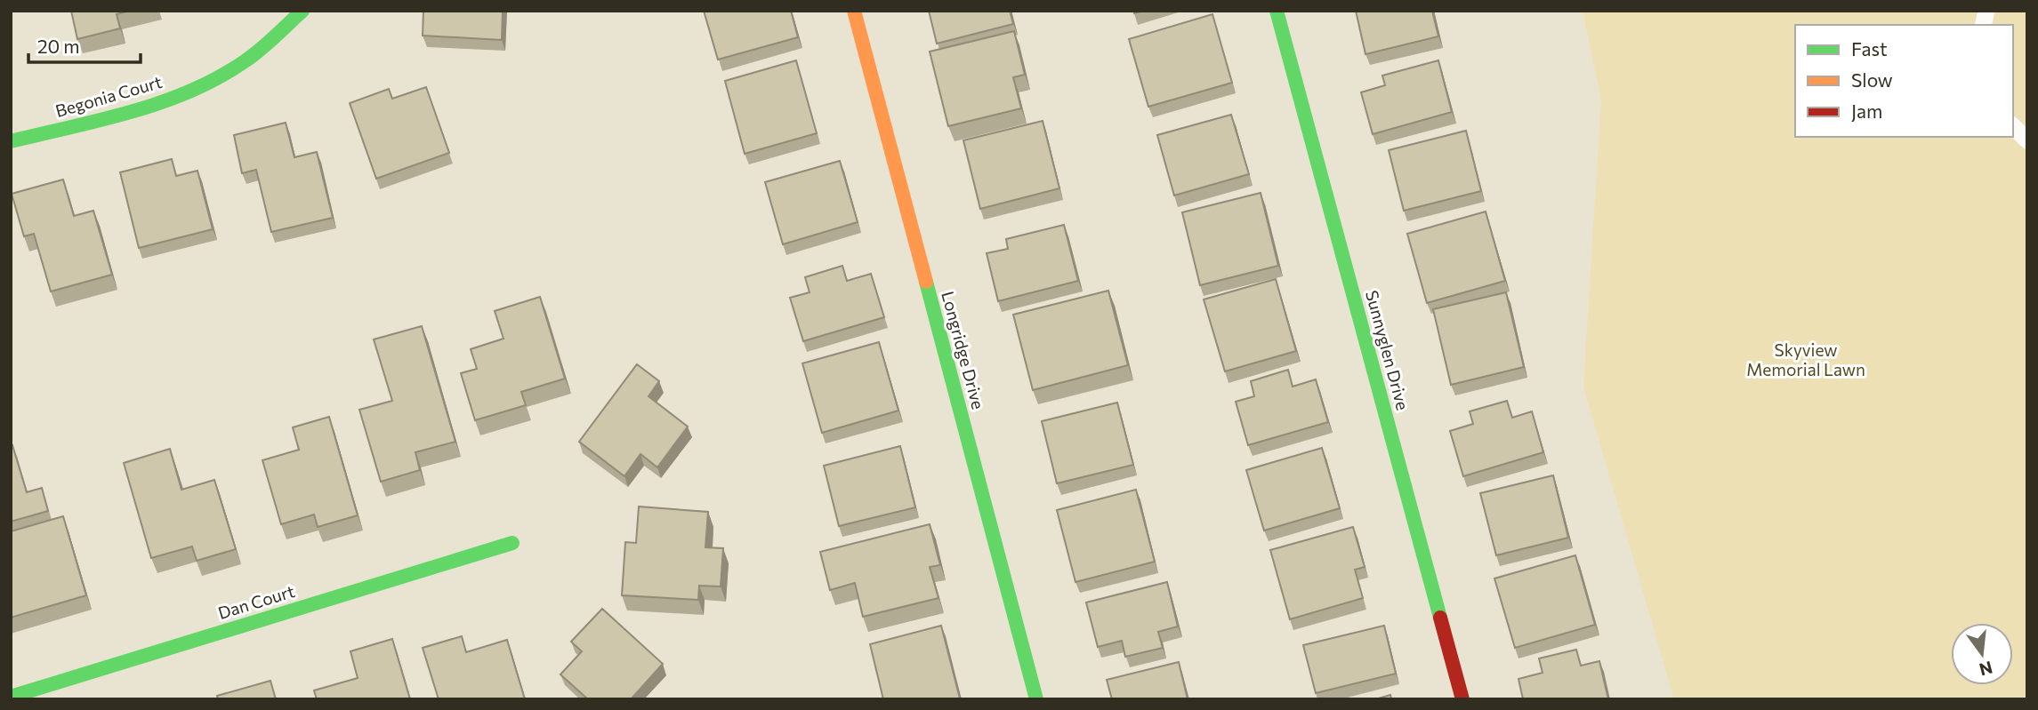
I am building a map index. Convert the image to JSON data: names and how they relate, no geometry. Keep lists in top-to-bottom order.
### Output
{
  "streets": {
    "street": [
      "Begonia Court",
      "Longridge Drive",
      "Sunnyglen Drive",
      "Dan Court"
    ]
  },
  "parks": ["Skyview Memorial Lawn"],
  "legend": ["Fast", "Slow", "Jam"],
  "scale_bar": "20 m",
  "north": "bottom"
}
